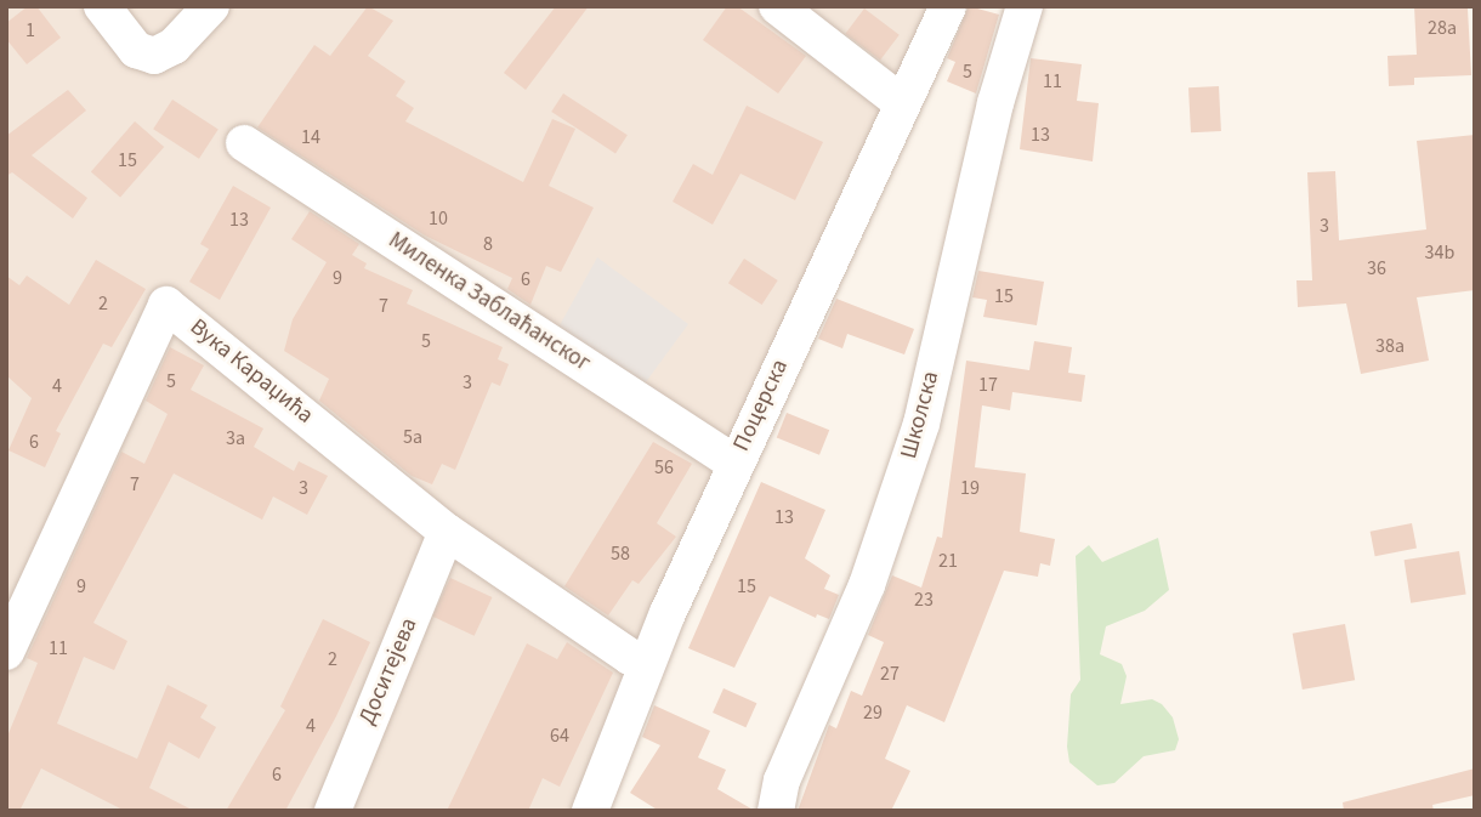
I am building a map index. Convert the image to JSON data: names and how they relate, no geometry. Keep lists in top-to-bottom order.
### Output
{
  "streets": {
    "street": [
      "Миленка Заблаћанског",
      "Вука Караџића",
      "Поцерска",
      "Школска",
      "Доситејева"
    ]
  },
  "crossings": [
    ["Миленка Заблаћанског", "Поцерска"],
    ["Вука Караџића", "Поцерска"],
    ["Вука Караџића", "Доситејева"]
  ],
  "house_numbers": [
    "28a",
    "1",
    "5",
    "11",
    "13",
    "14",
    "15",
    "10",
    "13",
    "3",
    "8",
    "34b",
    "36",
    "9",
    "6",
    "15",
    "2",
    "7",
    "5",
    "38a",
    "5",
    "3",
    "17",
    "4",
    "5a",
    "3a",
    "6",
    "56",
    "7",
    "3",
    "19",
    "13",
    "58",
    "21",
    "9",
    "15",
    "23",
    "11",
    "2",
    "27",
    "29",
    "4",
    "64",
    "6"
  ]
}
